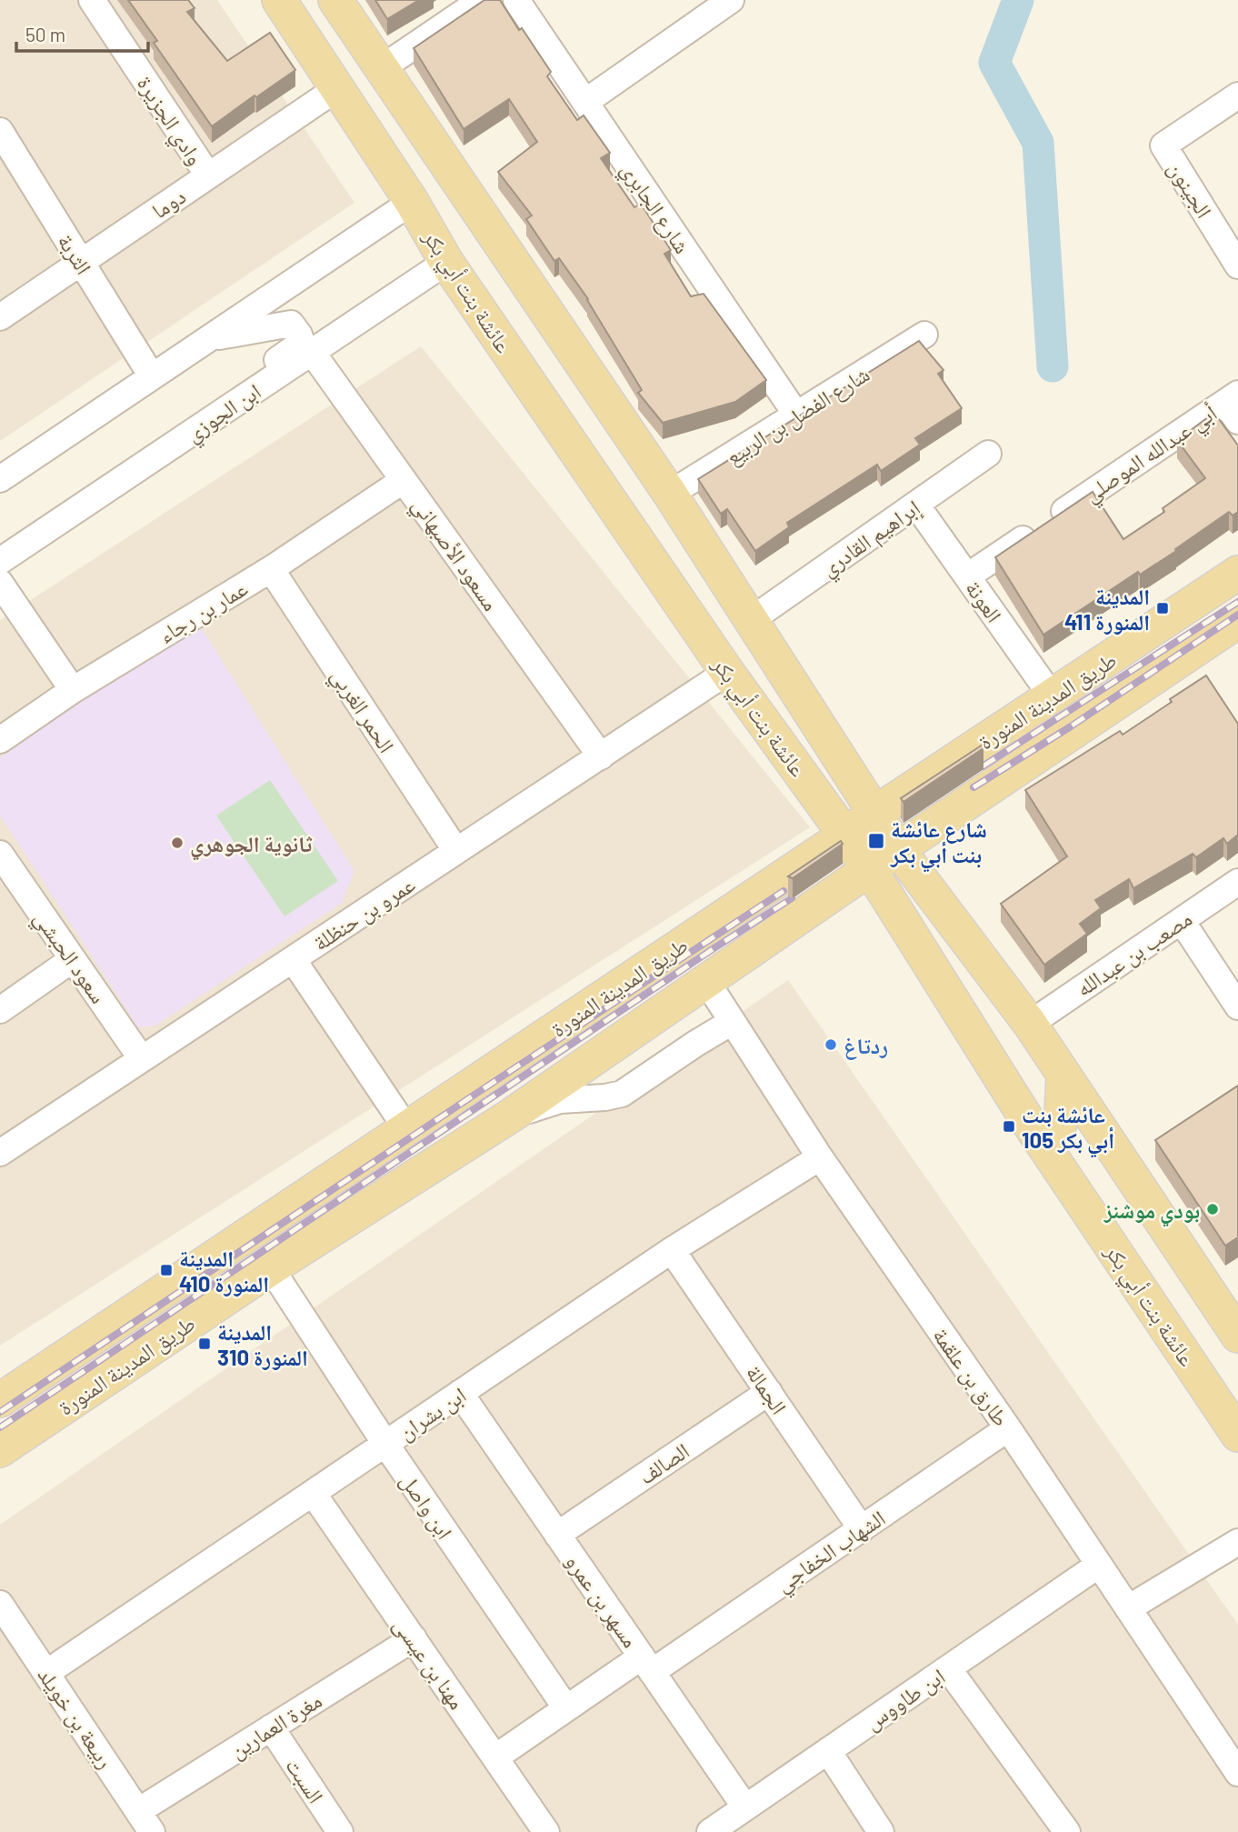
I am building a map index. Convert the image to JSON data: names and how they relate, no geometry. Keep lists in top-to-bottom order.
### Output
{
  "streets": {
    "main road": ["عائشة بنت أبي بكر", "طريق المدينة المنورة"],
    "street": [
      "وادي الجزيرة",
      "الجينون",
      "دوما",
      "شارع الجابري",
      "الثربة",
      "ابن الجوزي",
      "شارع الفضل بن الربيع",
      "أبي عبدالله الموصلي",
      "إبراهيم القادري",
      "مسعود الأصبهاني",
      "العونة",
      "عمار بن رجاء",
      "الحمر الغربي",
      "عمرو بن حنظلة",
      "مصعب بن عبدالله",
      "سعود الحبشي",
      "طارق بن علقمة",
      "الجمالة",
      "ابن بشران",
      "الصالف",
      "ابن واصل",
      "الشهاب الخفاجي",
      "مسهر بن عمرو",
      "مهنا بن عيسى",
      "ابن طاووس",
      "ربيعة بن خويلد",
      "مغرة العمارين",
      "السبت"
    ]
  },
  "crossings": [
    ["وادي الجزيرة", "دوما"],
    ["دوما", "الثربة"],
    ["دوما", "عائشة بنت أبي بكر"],
    ["شارع الجابري", "شارع الفضل بن الربيع"],
    ["عائشة بنت أبي بكر", "ابن الجوزي"],
    ["عائشة بنت أبي بكر", "شارع الفضل بن الربيع"],
    ["عائشة بنت أبي بكر", "إبراهيم القادري"],
    ["عائشة بنت أبي بكر", "طريق المدينة المنورة"],
    ["عائشة بنت أبي بكر", "عمرو بن حنظلة"],
    ["عائشة بنت أبي بكر", "مصعب بن عبدالله"],
    ["ابن الجوزي", "مسعود الأصبهاني"],
    ["أبي عبدالله الموصلي", "العونة"],
    ["إبراهيم القادري", "العونة"],
    ["مسعود الأصبهاني", "عمار بن رجاء"],
    ["مسعود الأصبهاني", "عمرو بن حنظلة"],
    ["العونة", "طريق المدينة المنورة"],
    ["عمار بن رجاء", "الحمر الغربي"],
    ["طريق المدينة المنورة", "طارق بن علقمة"],
    ["طريق المدينة المنورة", "ابن واصل"],
    ["الحمر الغربي", "عمرو بن حنظلة"],
    ["عمرو بن حنظلة", "سعود الحبشي"],
    ["طارق بن علقمة", "ابن بشران"],
    ["طارق بن علقمة", "الشهاب الخفاجي"],
    ["طارق بن علقمة", "ابن طاووس"],
    ["الجمالة", "ابن بشران"],
    ["الجمالة", "الصالف"],
    ["الجمالة", "الشهاب الخفاجي"],
    ["ابن بشران", "ابن واصل"],
    ["ابن بشران", "مسهر بن عمرو"],
    ["ابن بشران", "مهنا بن عيسى"],
    ["ابن بشران", "ربيعة بن خويلد"],
    ["الصالف", "مسهر بن عمرو"],
    ["ابن واصل", "الشهاب الخفاجي"],
    ["الشهاب الخفاجي", "مسهر بن عمرو"],
    ["الشهاب الخفاجي", "مهنا بن عيسى"],
    ["مسهر بن عمرو", "ابن طاووس"],
    ["مهنا بن عيسى", "مغرة العمارين"],
    ["ربيعة بن خويلد", "مغرة العمارين"],
    ["مغرة العمارين", "السبت"]
  ],
  "places": {
    "transit": [
      "المدينة المنورة 411",
      "شارع عائشة بنت أبي بكر",
      "عائشة بنت أبي بكر 105",
      "المدينة المنورة 410",
      "المدينة المنورة 310"
    ],
    "other": ["ثانوية الجوهري", "ردتاغ", "بودي موشنز"]
  },
  "scale_bar": "50 m"
}
